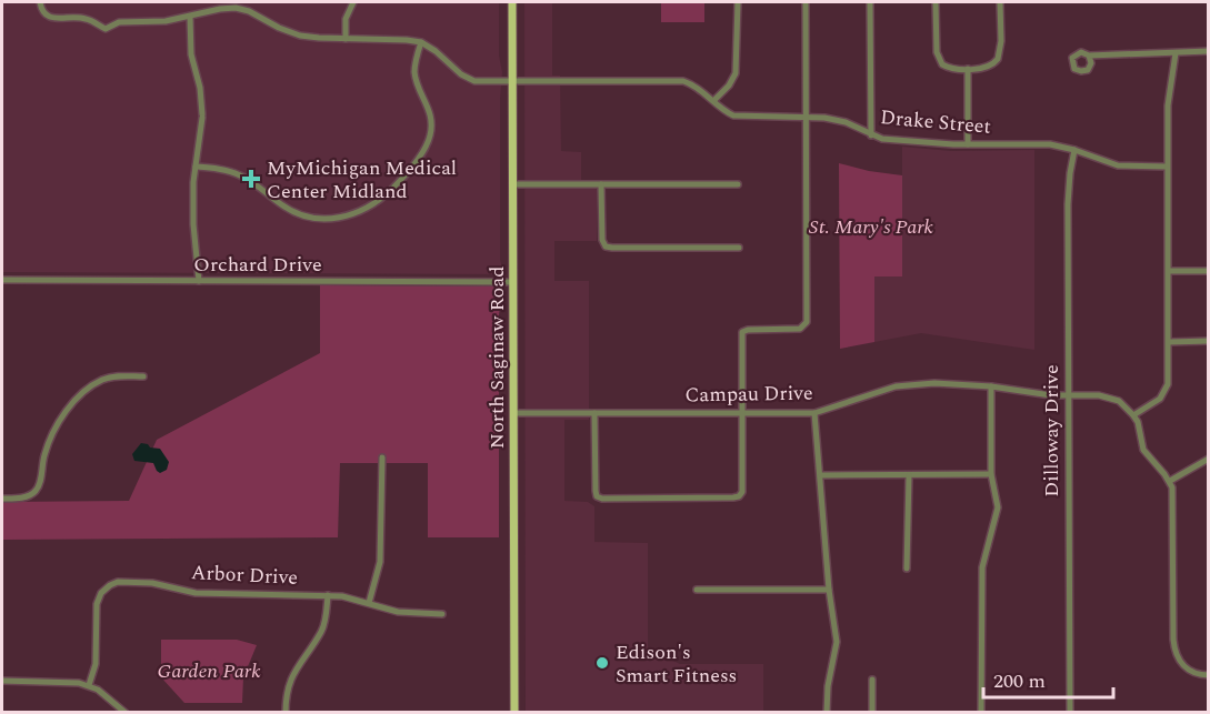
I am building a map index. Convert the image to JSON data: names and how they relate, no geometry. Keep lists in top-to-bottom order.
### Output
{
  "streets": {
    "main road": ["North Saginaw Road"],
    "street": [
      "Drake Street",
      "Orchard Drive",
      "Campau Drive",
      "Dilloway Drive",
      "Arbor Drive"
    ]
  },
  "crossings": [
    ["Drake Street", "North Saginaw Road"],
    ["Drake Street", "Dilloway Drive"],
    ["Orchard Drive", "North Saginaw Road"],
    ["North Saginaw Road", "Campau Drive"],
    ["Campau Drive", "Dilloway Drive"]
  ],
  "parks": ["St. Mary's Park", "Garden Park"],
  "places": {
    "health": ["MyMichigan Medical Center Midland"],
    "other": ["Edison's Smart Fitness"]
  },
  "scale_bar": "200 m"
}
